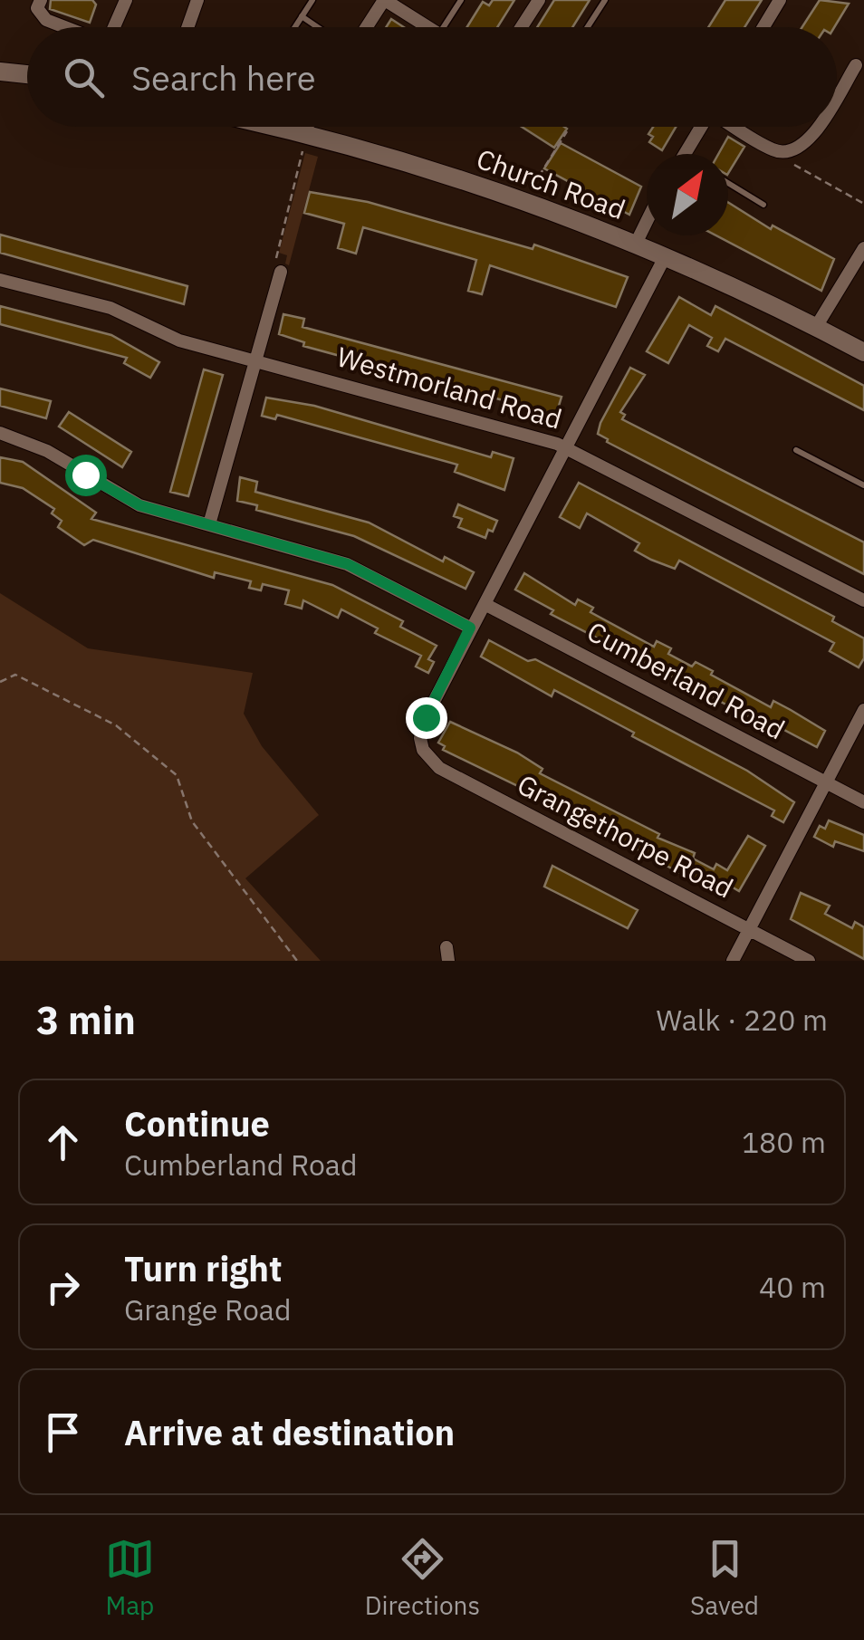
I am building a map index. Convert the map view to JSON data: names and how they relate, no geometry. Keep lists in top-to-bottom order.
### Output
{
  "streets": {
    "main road": ["Church Road"],
    "street": ["Westmorland Road", "Cumberland Road", "Grangethorpe Road"]
  },
  "north": "top right",
  "page": {
    "search": "Search here",
    "heading": ["3 min", "Walk · 220 m"],
    "list": [
      ["Continue", "Cumberland Road", "180 m"],
      ["Turn right", "Grange Road", "40 m"],
      "Arrive at destination"
    ],
    "nav": ["Map", "Directions", "Saved"]
  }
}
